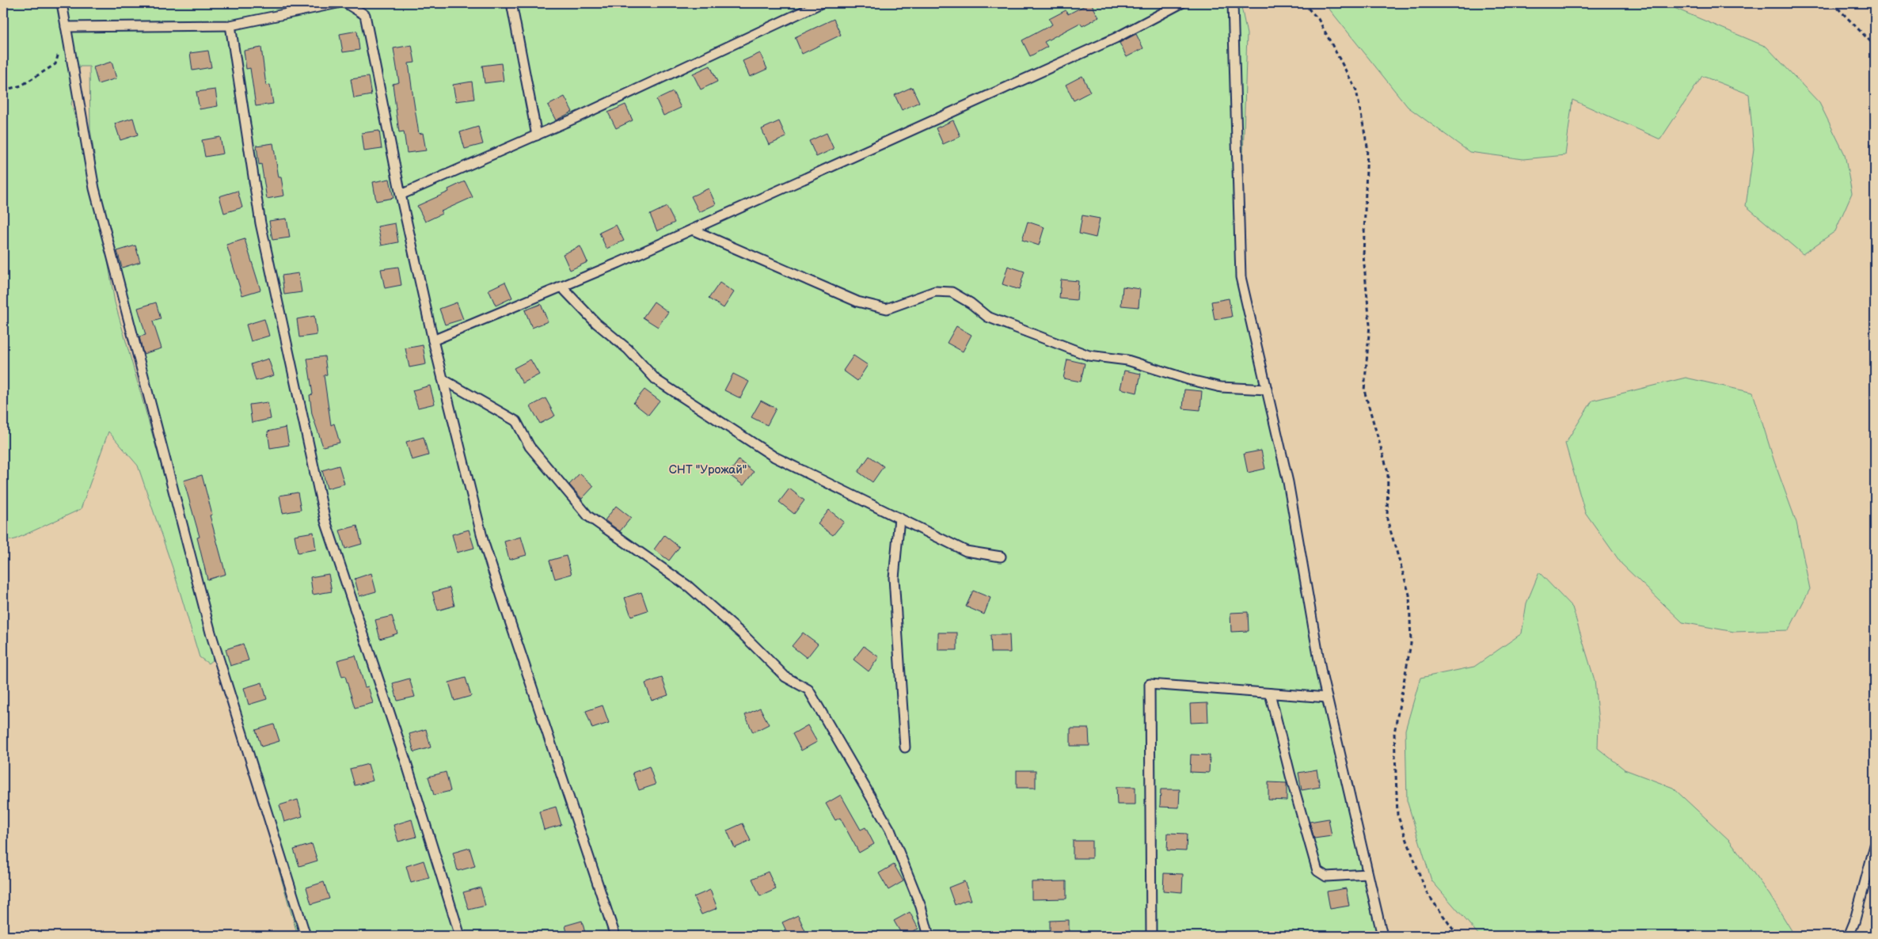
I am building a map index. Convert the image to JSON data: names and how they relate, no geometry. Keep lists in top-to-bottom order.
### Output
{
  "parks": ["СНТ \"Урожай\""]
}
